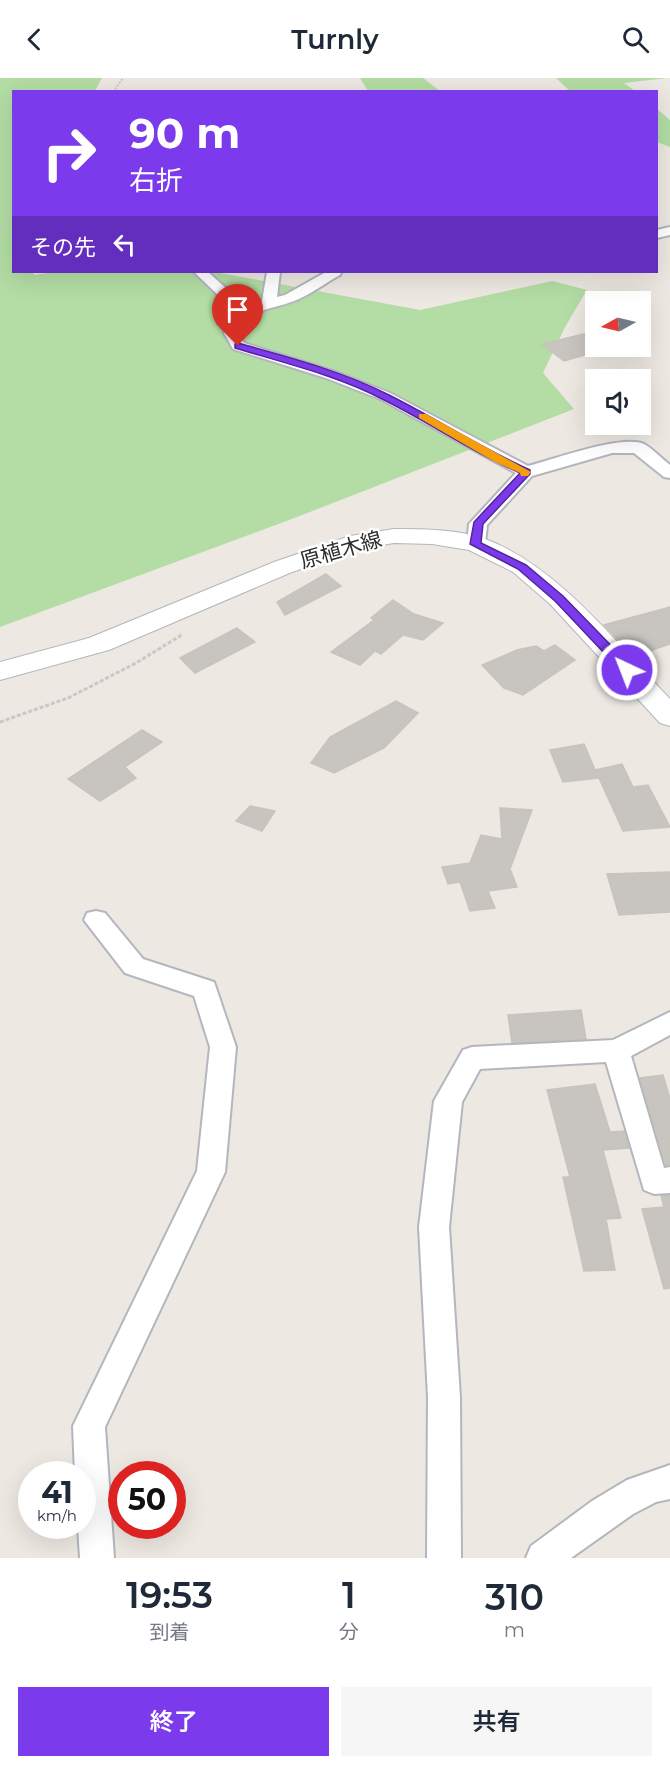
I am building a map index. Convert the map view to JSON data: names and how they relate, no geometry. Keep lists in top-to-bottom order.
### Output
{
  "streets": {
    "main road": ["原植木線"]
  },
  "north": "left",
  "page": {
    "header": "Turnly",
    "turn": ["90 m", "右折"],
    "then": "その先",
    "speed": "41 km/h",
    "limit": "50",
    "eta": [
      "19:53",
      "到着",
      "1",
      "分",
      "310",
      "m"
    ],
    "buttons": ["終了", "共有"]
  }
}
